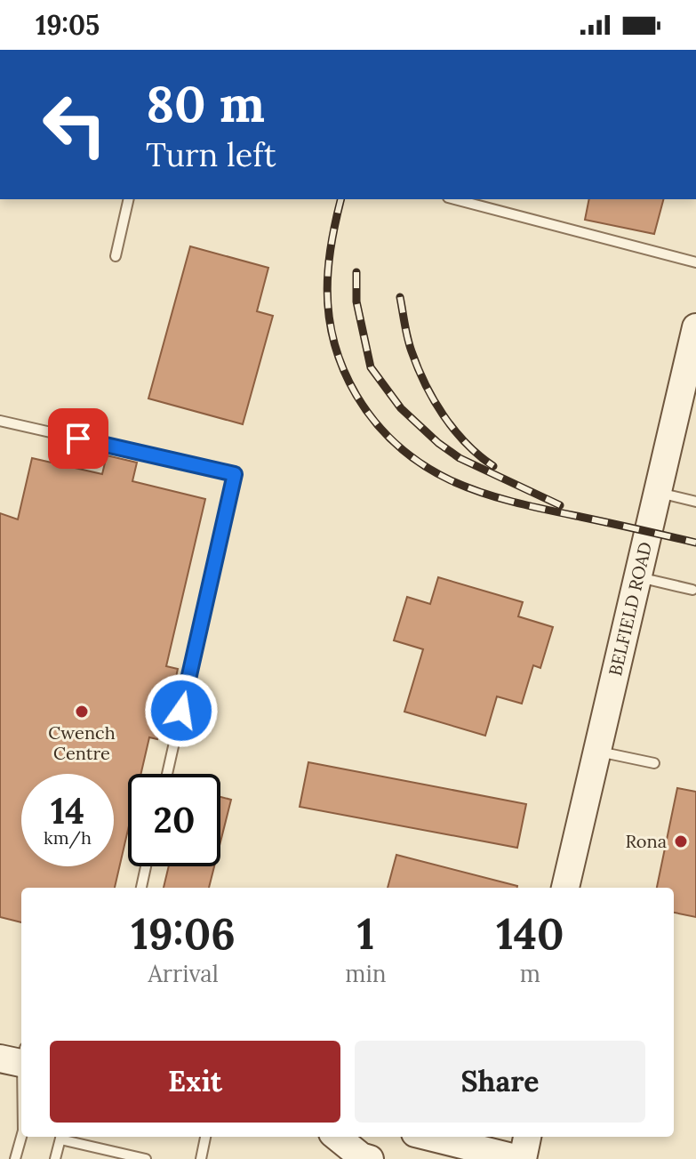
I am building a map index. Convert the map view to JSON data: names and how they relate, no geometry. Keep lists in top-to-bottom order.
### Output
{
  "streets": {
    "main road": ["BELFIELD ROAD"]
  },
  "places": ["Cwench Centre", "Rona"],
  "page": {
    "status": "19:05",
    "turn": ["80 m", "Turn left"],
    "speed": "14 km/h",
    "limit": "20",
    "eta": [
      "19:06",
      "Arrival",
      "1",
      "min",
      "140",
      "m"
    ],
    "buttons": ["Exit", "Share"]
  }
}
